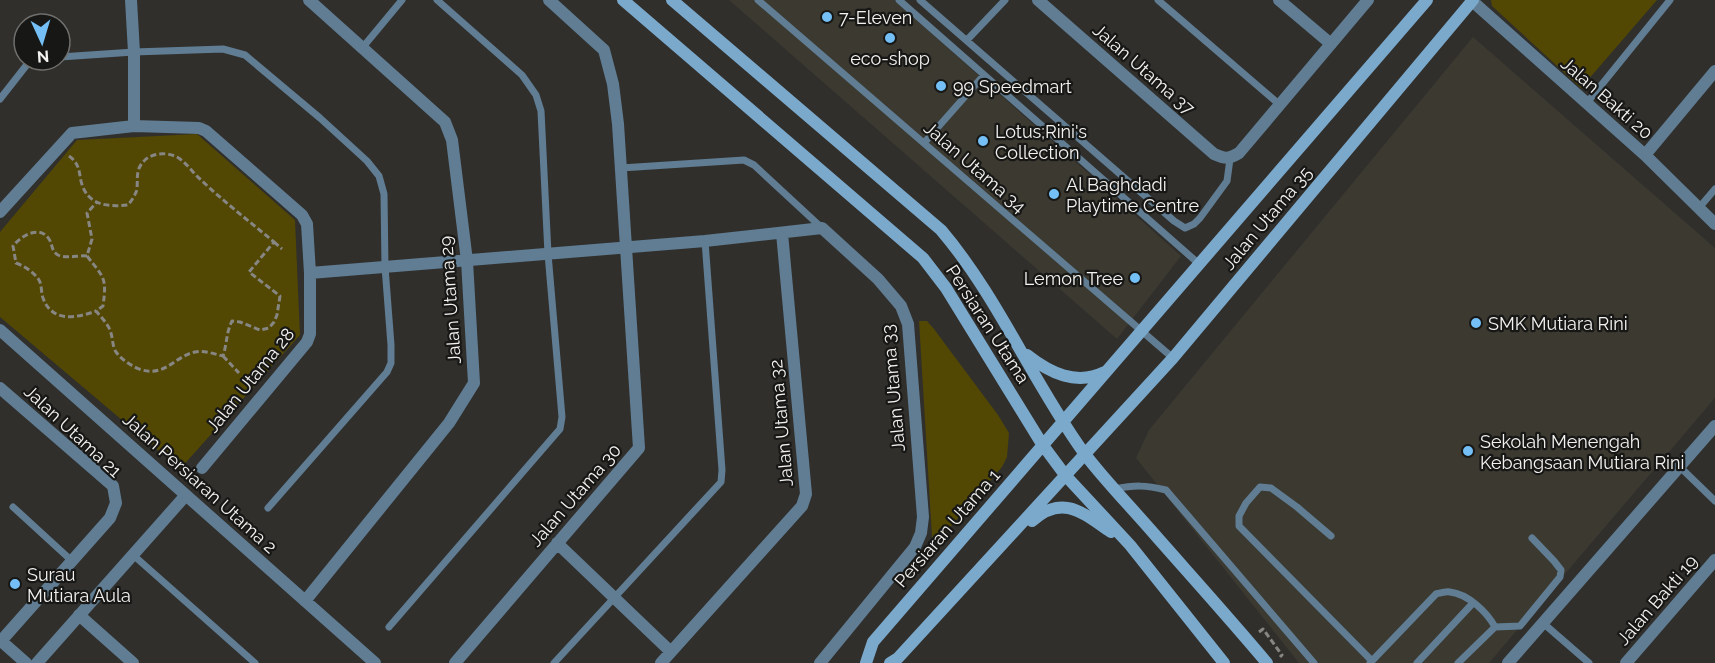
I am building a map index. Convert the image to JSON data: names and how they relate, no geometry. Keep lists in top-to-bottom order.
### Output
{
  "streets": {
    "street": [
      "Jalan Utama 37",
      "Jalan Bakti 20",
      "Jalan Utama 35",
      "Jalan Utama 29",
      "Persiaran Utama",
      "Jalan Utama 28",
      "Jalan Utama 33",
      "Jalan Utama 32",
      "Jalan Utama 21",
      "Jalan Persiaran Utama 2",
      "Jalan Utama 30",
      "Persiaran Utama 1",
      "Jalan Bakti 19"
    ],
    "lane": ["Jalan Utama 34"]
  },
  "crossings": [
    ["Jalan Bakti 20", "Jalan Utama 35"],
    ["Jalan Utama 34", "Jalan Utama 35"],
    ["Jalan Utama 35", "Persiaran Utama"],
    ["Jalan Utama 35", "Persiaran Utama 1"],
    ["Jalan Utama 29", "Jalan Persiaran Utama 2"],
    ["Persiaran Utama", "Persiaran Utama 1"],
    ["Jalan Utama 33", "Jalan Utama 30"]
  ],
  "places": [
    "7-Eleven",
    "eco-shop",
    "99 Speedmart",
    "Lotus;Rini's Collection",
    "Al Baghdadi Playtime Centre",
    "Lemon Tree",
    "SMK Mutiara Rini",
    "Sekolah Menengah Kebangsaan Mutiara Rini",
    "Surau Mutiara Aula"
  ],
  "north": "bottom"
}
